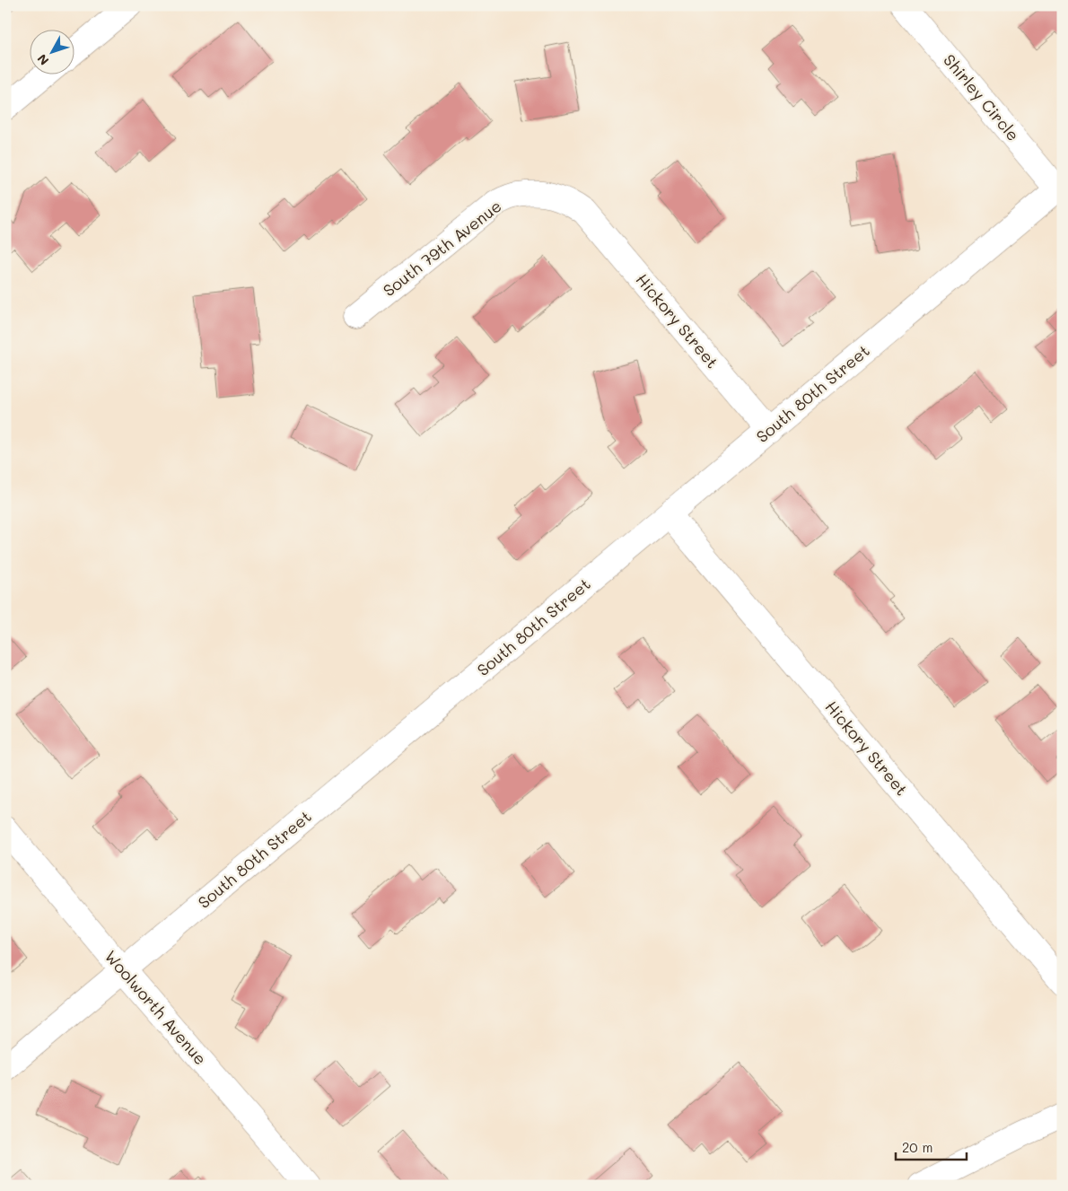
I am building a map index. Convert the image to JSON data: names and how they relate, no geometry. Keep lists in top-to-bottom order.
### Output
{
  "streets": {
    "street": [
      "Shirley Circle",
      "South 79th Avenue",
      "Hickory Street",
      "South 80th Street",
      "Woolworth Avenue"
    ]
  },
  "crossings": [
    ["Shirley Circle", "South 80th Street"],
    ["South 79th Avenue", "Hickory Street"],
    ["Hickory Street", "South 80th Street"],
    ["South 80th Street", "Woolworth Avenue"]
  ],
  "scale_bar": "20 m",
  "north": "bottom left"
}
